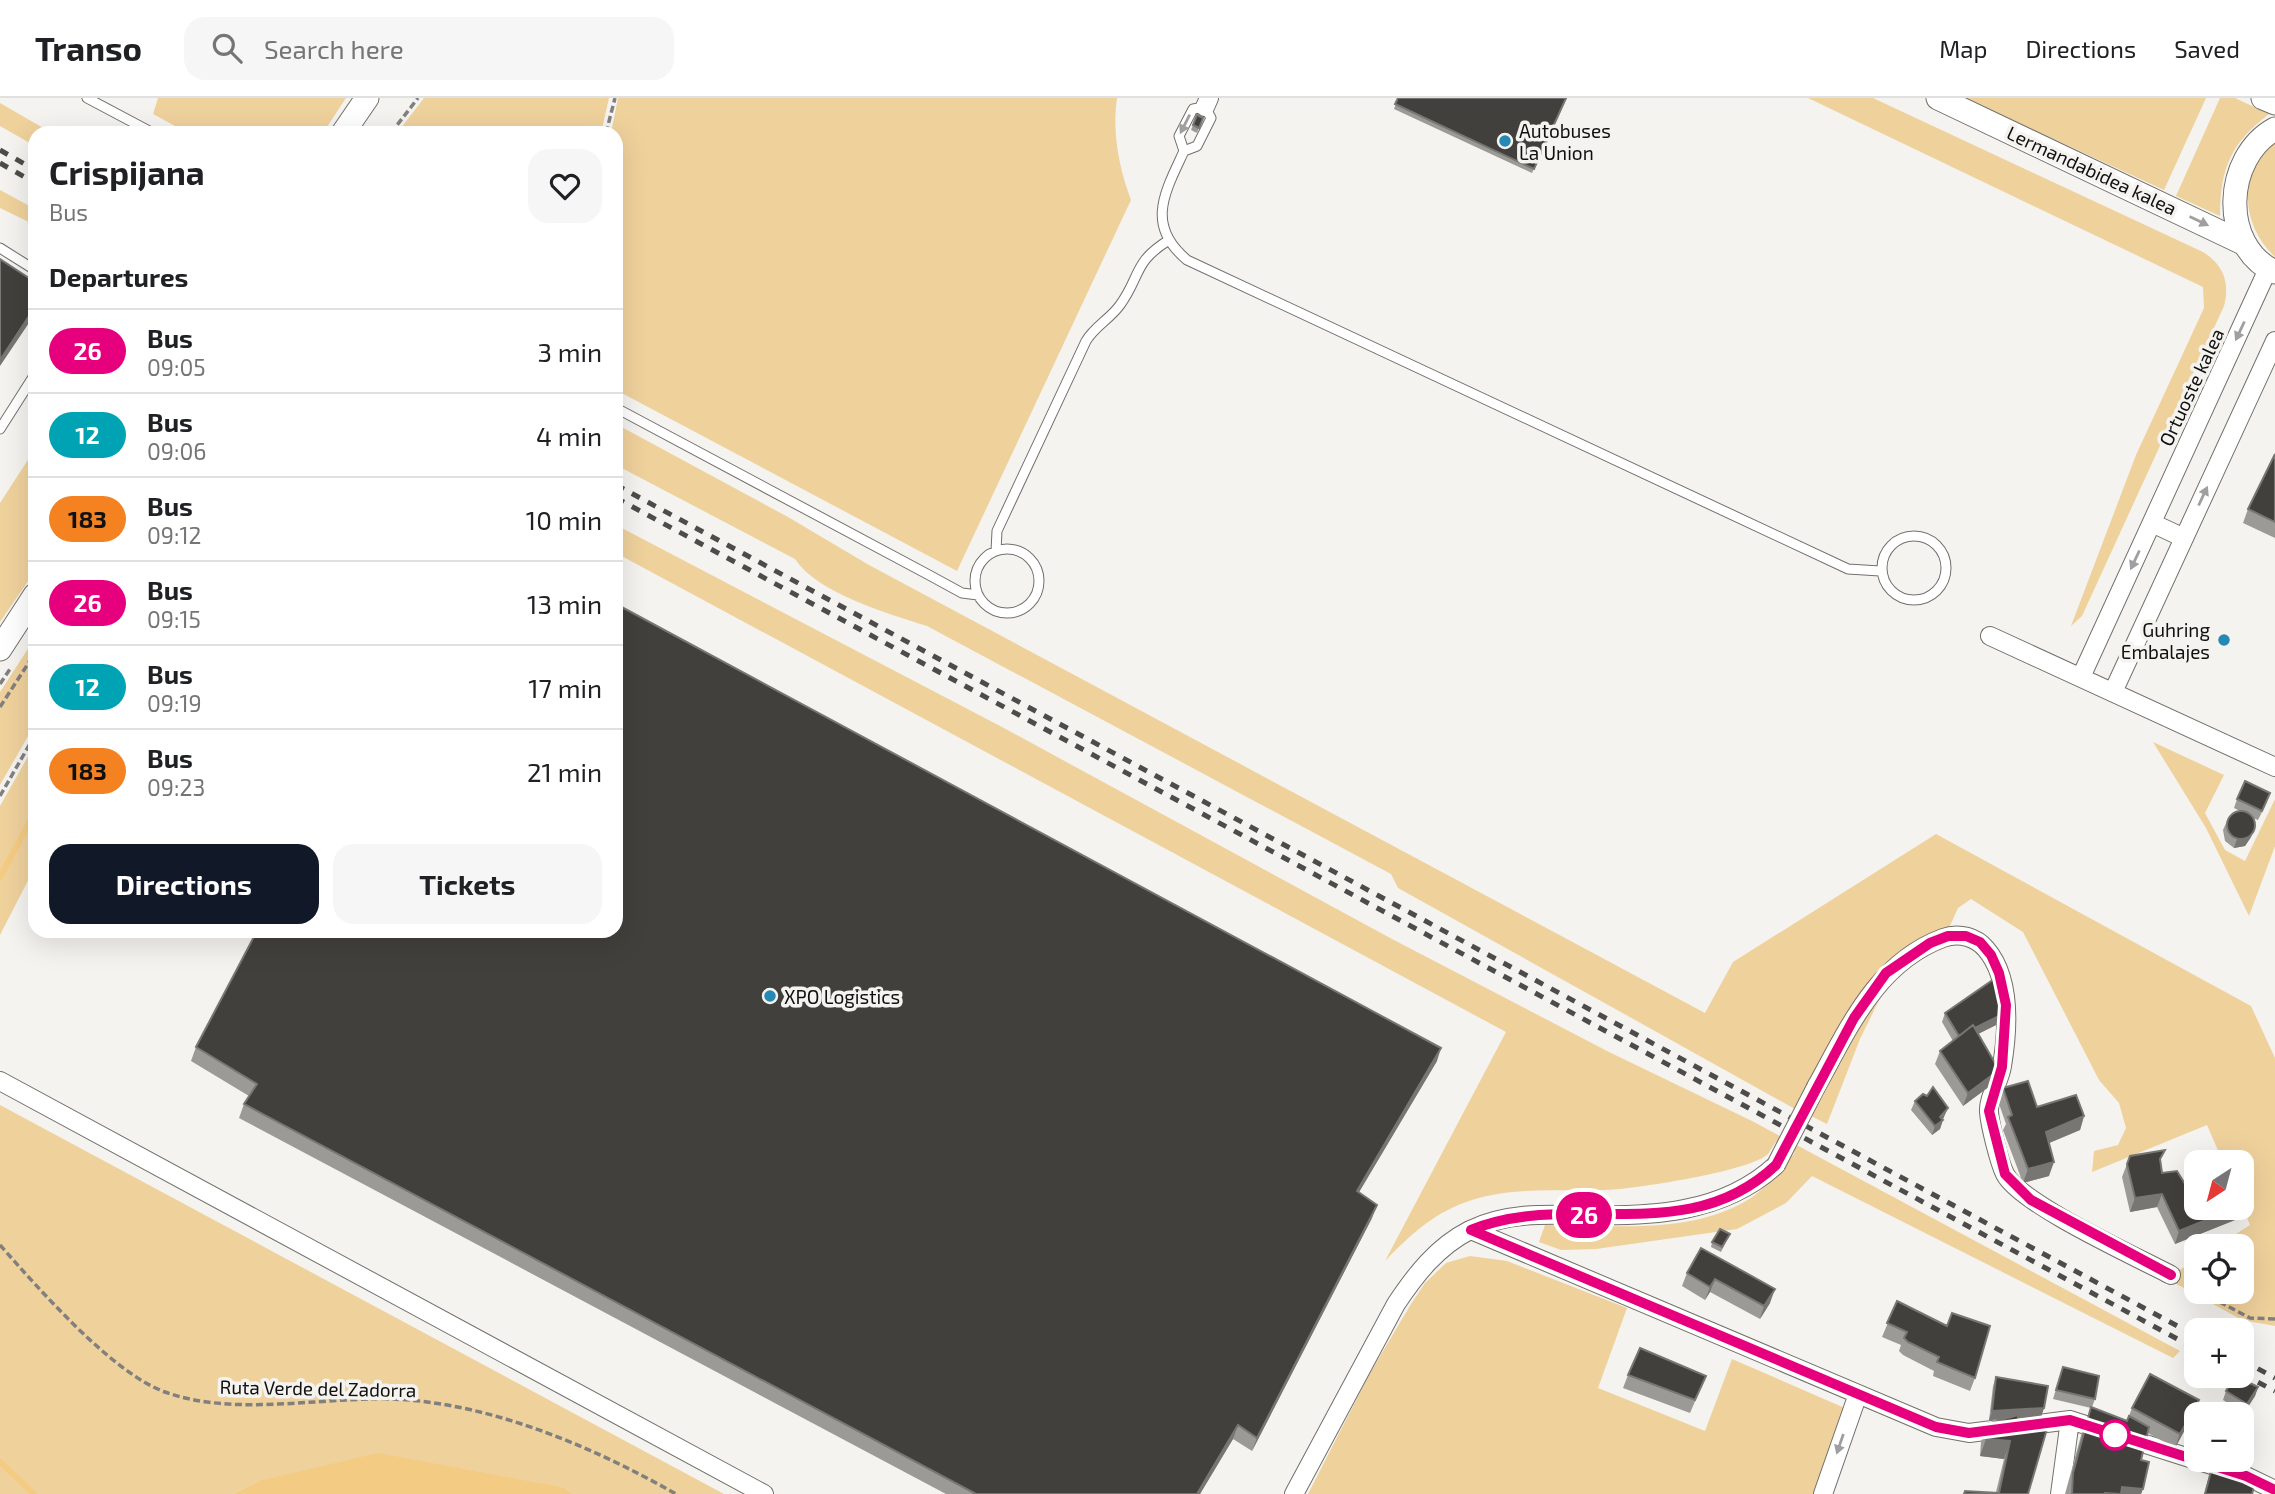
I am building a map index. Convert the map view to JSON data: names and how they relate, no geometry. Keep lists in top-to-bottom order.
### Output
{
  "streets": {
    "street": ["Lermandabidea kalea", "Ortuoste kalea"],
    "path": ["Ruta Verde del Zadorra"]
  },
  "one_way": ["Lermandabidea kalea"],
  "places": ["Autobuses La Union", "Guhring Embalajes", "XPO Logistics"],
  "lines": ["bus line 26"],
  "north": "bottom left",
  "page": {
    "header": "Transo",
    "search": "Search here",
    "nav": ["Map", "Directions", "Saved"],
    "on_map": "26",
    "heading": [
      ["Crispijana", "Bus"],
      "Departures"
    ],
    "list": [
      {
        "mark": "26",
        "name": "Bus",
        "note": "09:05",
        "value": "3 min"
      },
      {
        "mark": "12",
        "name": "Bus",
        "note": "09:06",
        "value": "4 min"
      },
      {
        "mark": "183",
        "name": "Bus",
        "note": "09:12",
        "value": "10 min"
      },
      {
        "mark": "26",
        "name": "Bus",
        "note": "09:15",
        "value": "13 min"
      },
      {
        "mark": "12",
        "name": "Bus",
        "note": "09:19",
        "value": "17 min"
      },
      {
        "mark": "183",
        "name": "Bus",
        "note": "09:23",
        "value": "21 min"
      }
    ],
    "buttons": ["Directions", "Tickets"],
    "map_buttons": ["+", "−"]
  }
}
